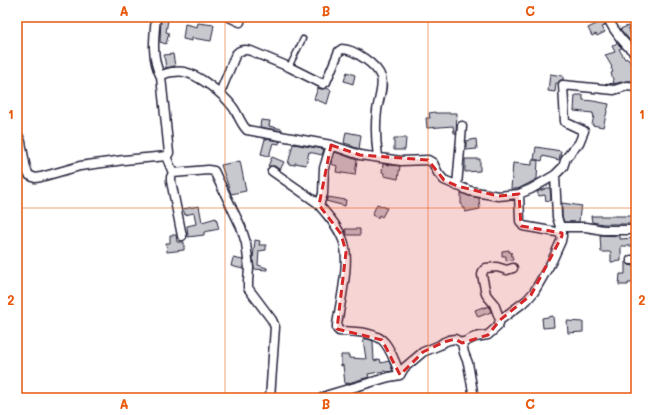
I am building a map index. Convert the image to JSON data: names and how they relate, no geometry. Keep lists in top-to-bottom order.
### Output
{
  "grid": {
    "columns": ["A", "B", "C"],
    "rows": ["1", "2"]
  }
}
